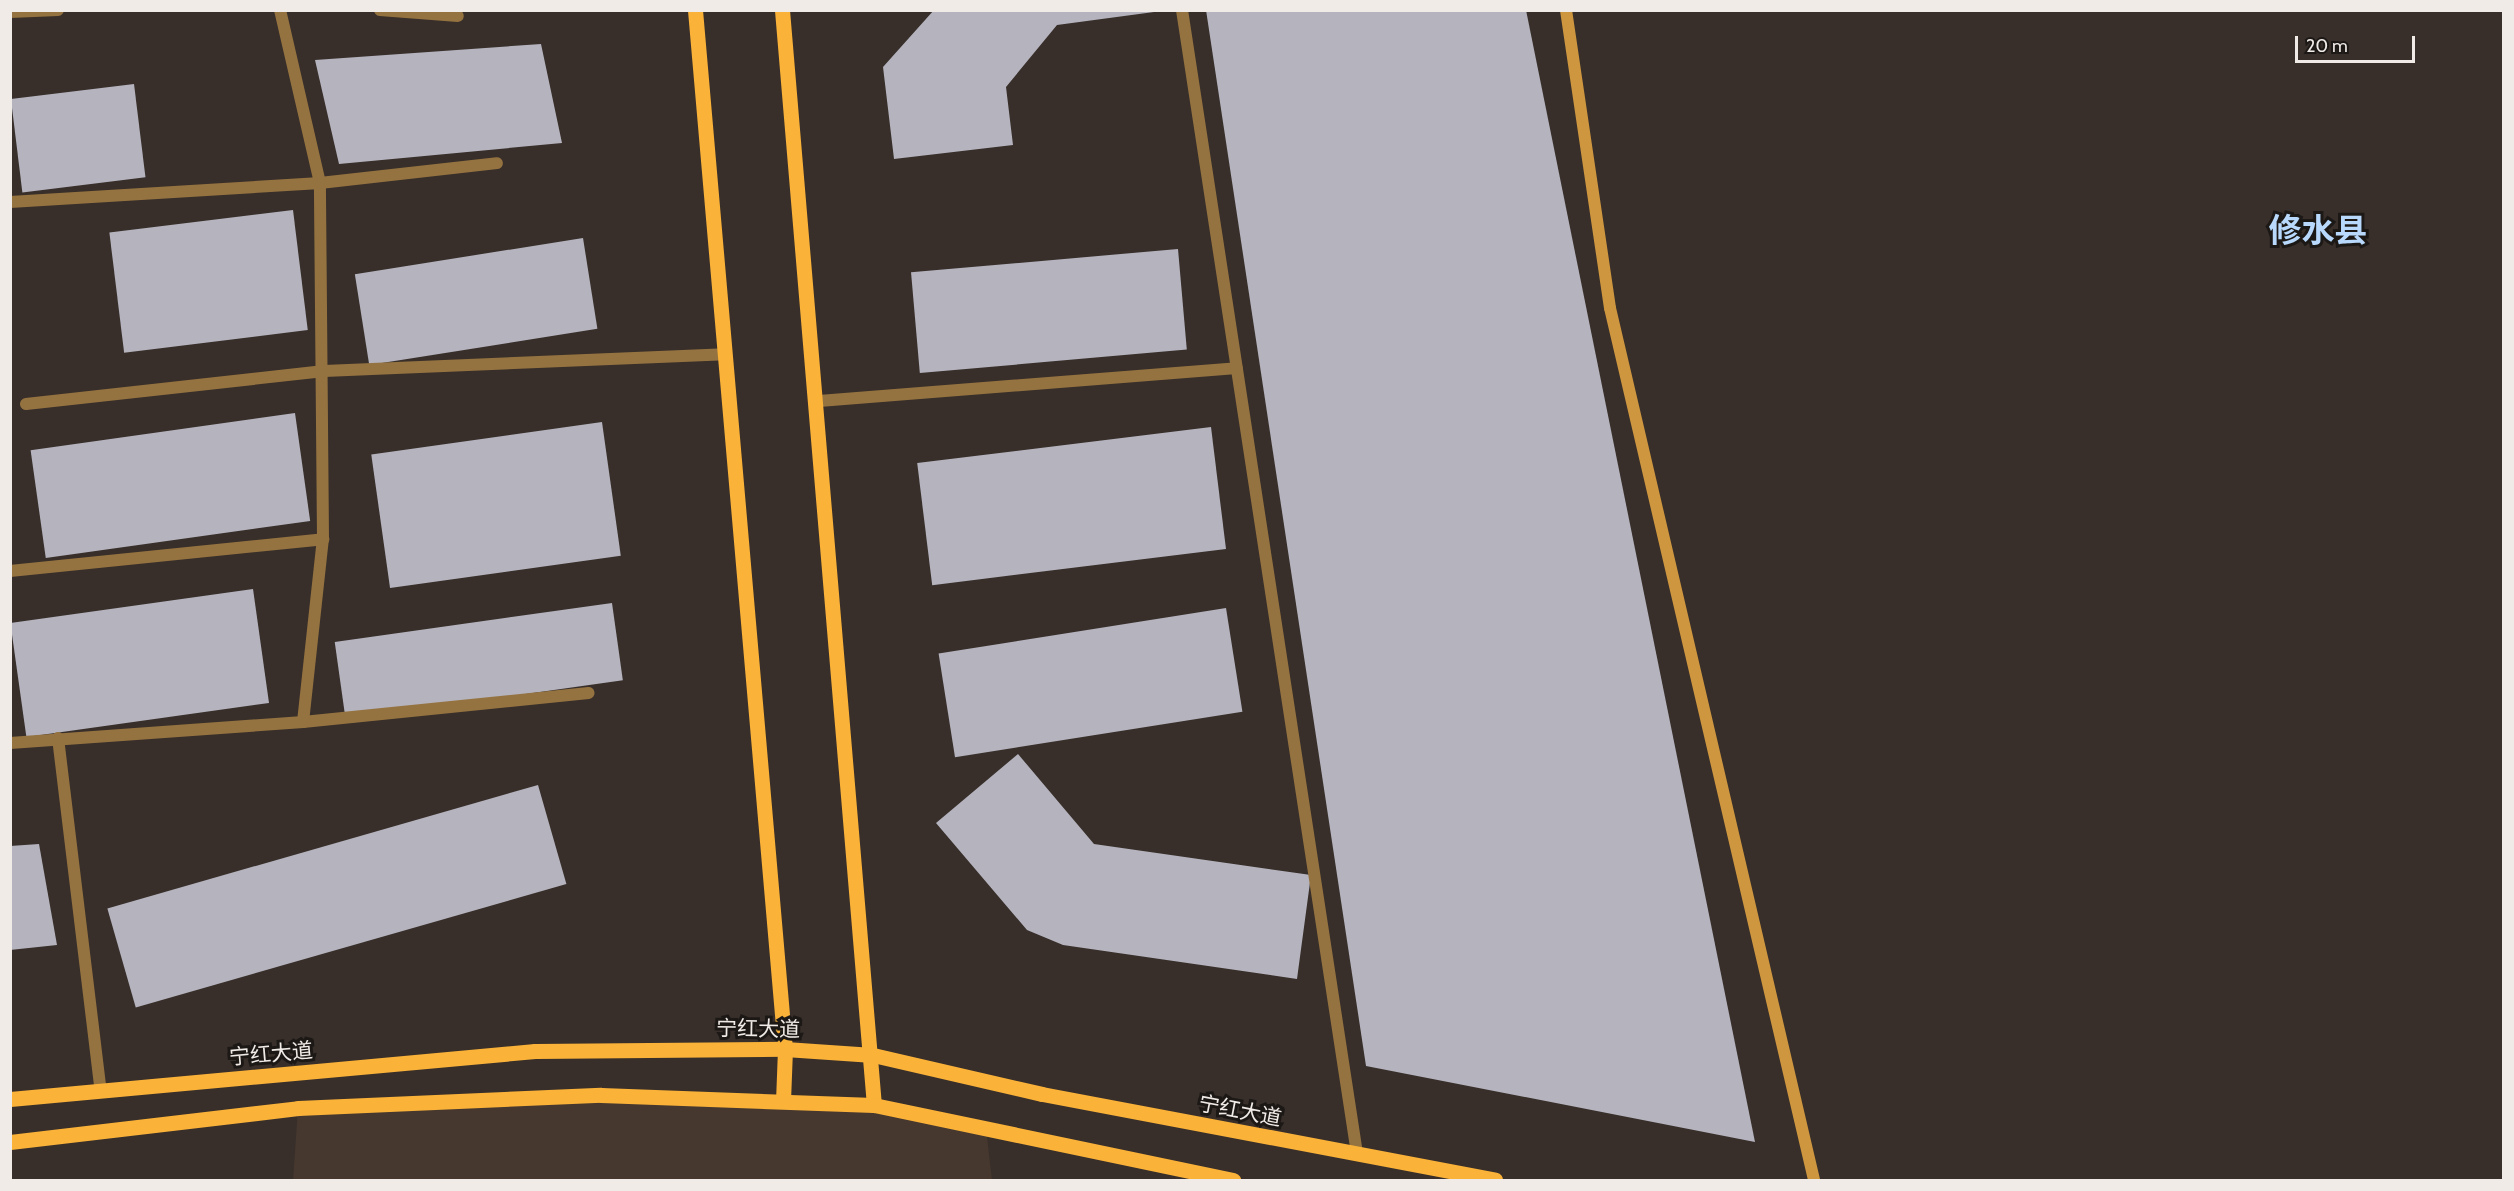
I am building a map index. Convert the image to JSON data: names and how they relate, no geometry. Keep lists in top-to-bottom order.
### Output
{
  "streets": {
    "main road": ["宁红大道"]
  },
  "districts": ["修水县"],
  "scale_bar": "20 m"
}
